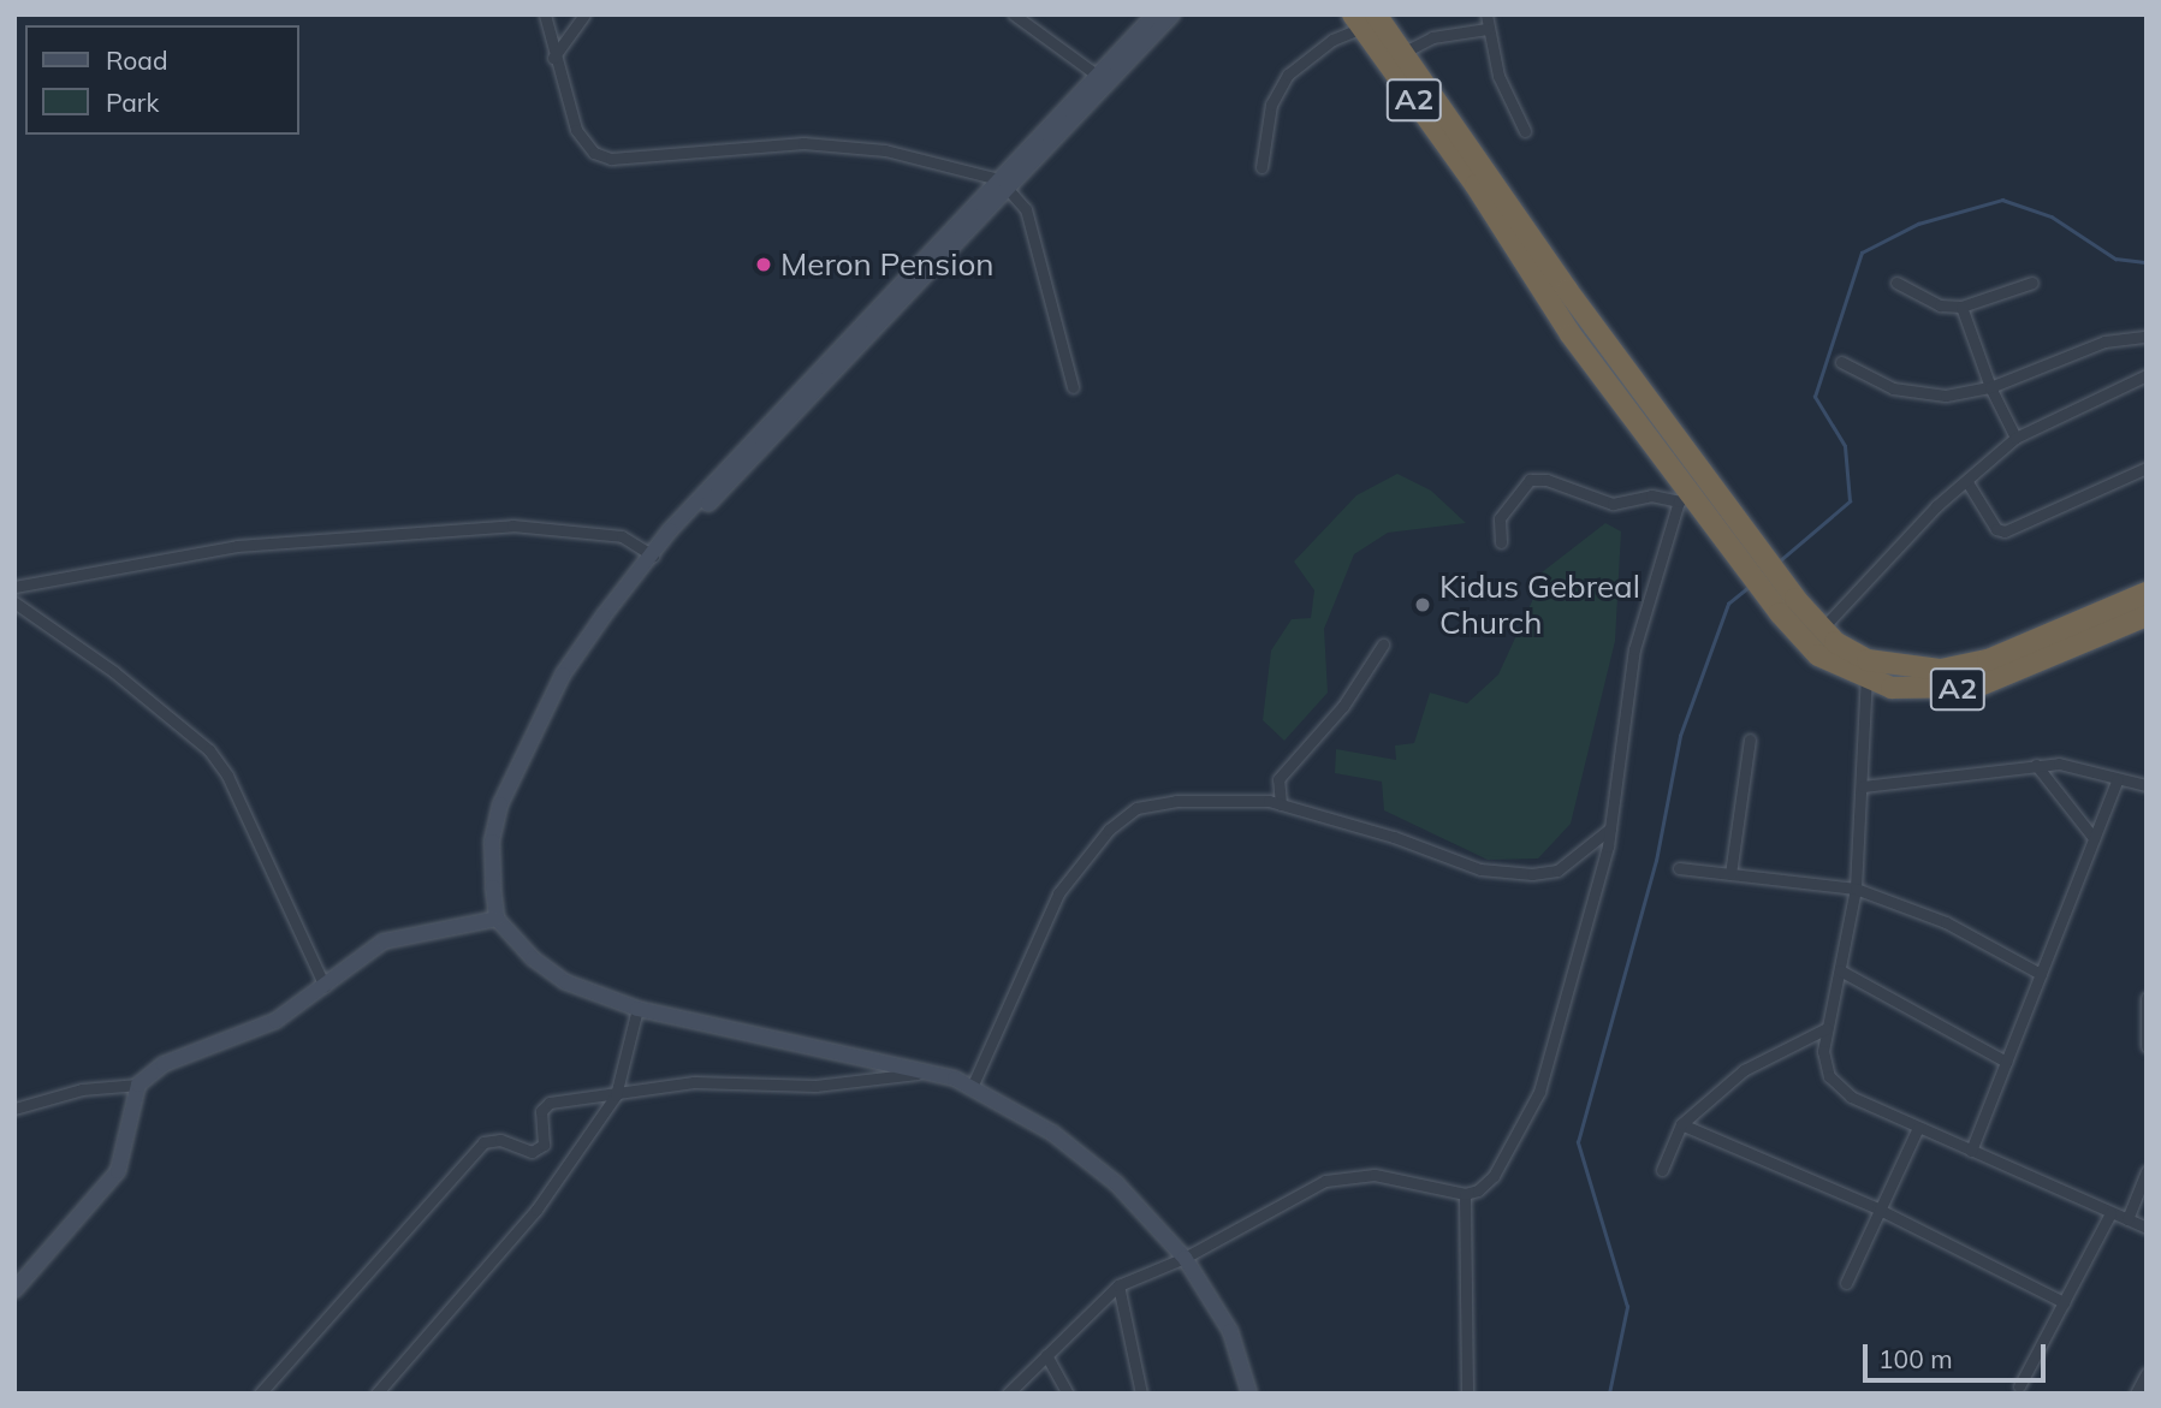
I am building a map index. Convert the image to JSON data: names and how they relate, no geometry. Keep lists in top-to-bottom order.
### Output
{
  "streets": {
    "highway": ["A2"]
  },
  "places": ["Meron Pension", "Kidus Gebreal Church"],
  "legend": ["Road", "Park"],
  "scale_bar": "100 m"
}
